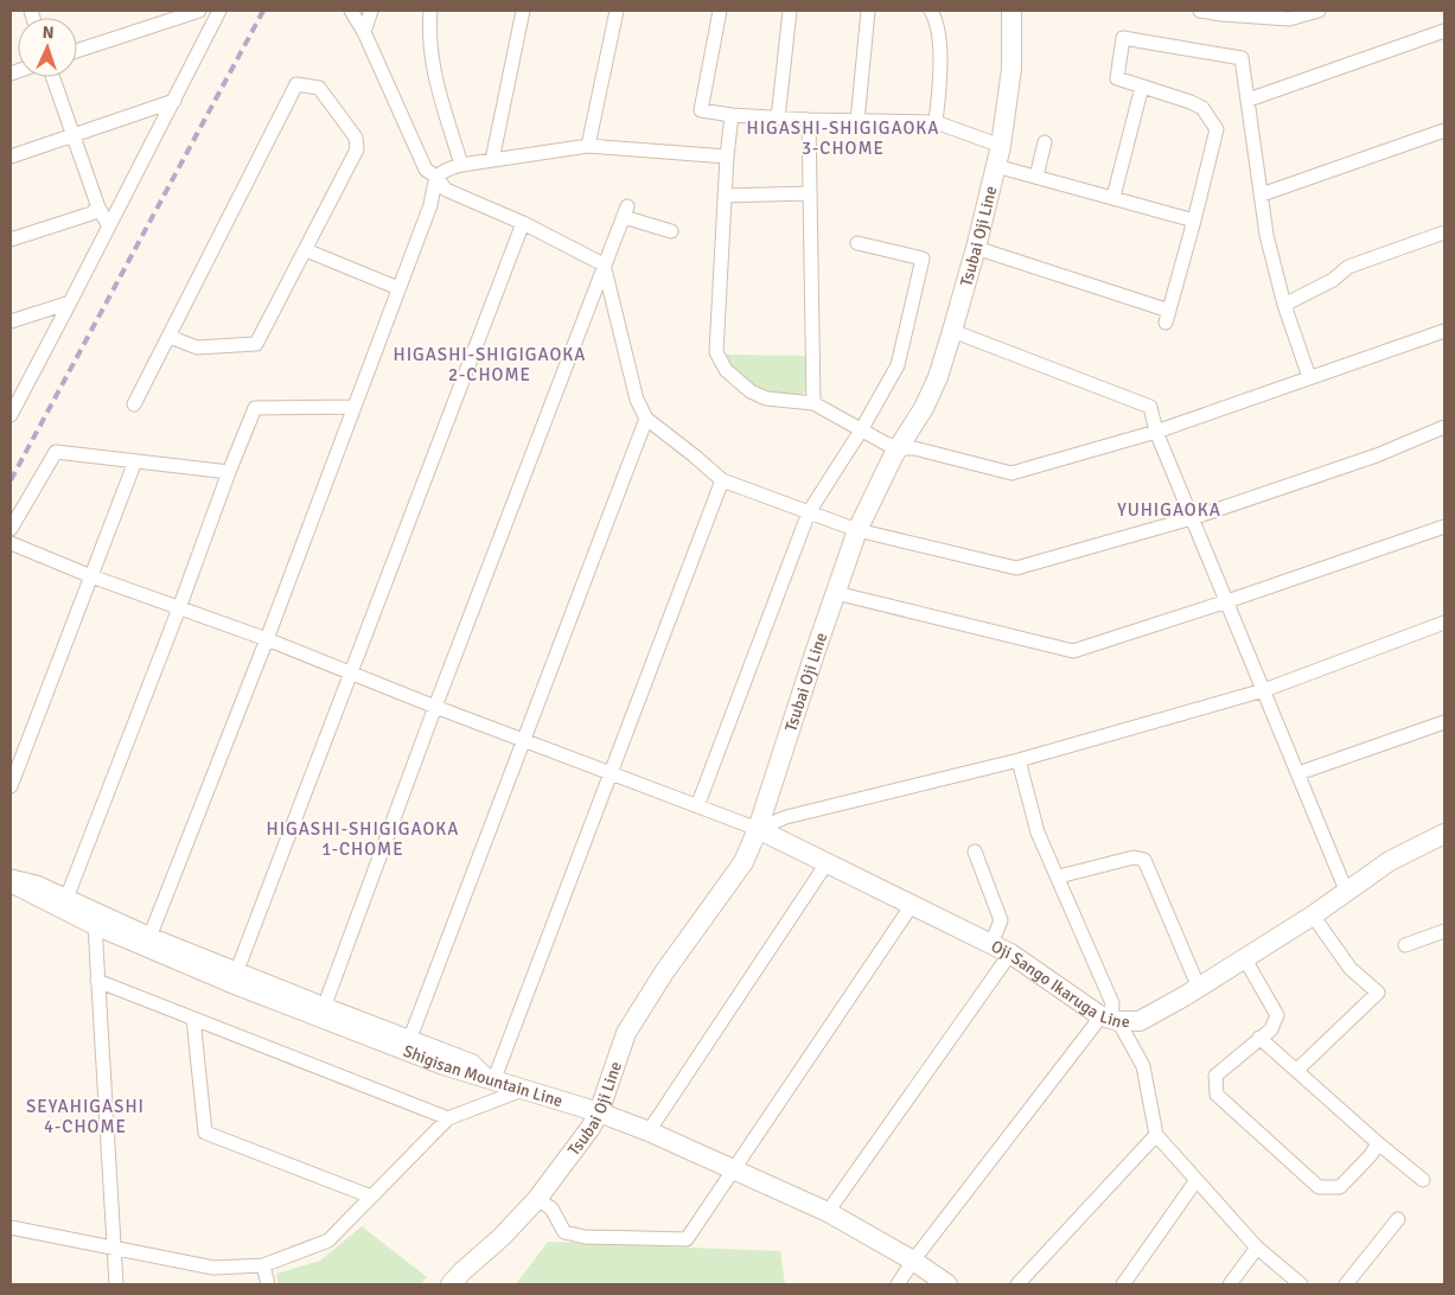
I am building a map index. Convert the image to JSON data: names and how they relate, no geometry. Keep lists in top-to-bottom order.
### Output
{
  "streets": {
    "main road": ["Tsubai Oji Line", "Oji Sango Ikaruga Line", "Shigisan Mountain Line"]
  },
  "crossings": [
    ["Tsubai Oji Line", "Oji Sango Ikaruga Line"],
    ["Tsubai Oji Line", "Shigisan Mountain Line"]
  ],
  "districts": [
    "HIGASHI-SHIGIGAOKA 3-CHOME",
    "HIGASHI-SHIGIGAOKA 2-CHOME",
    "YUHIGAOKA",
    "HIGASHI-SHIGIGAOKA 1-CHOME",
    "SEYAHIGASHI 4-CHOME"
  ],
  "north": "top"
}
